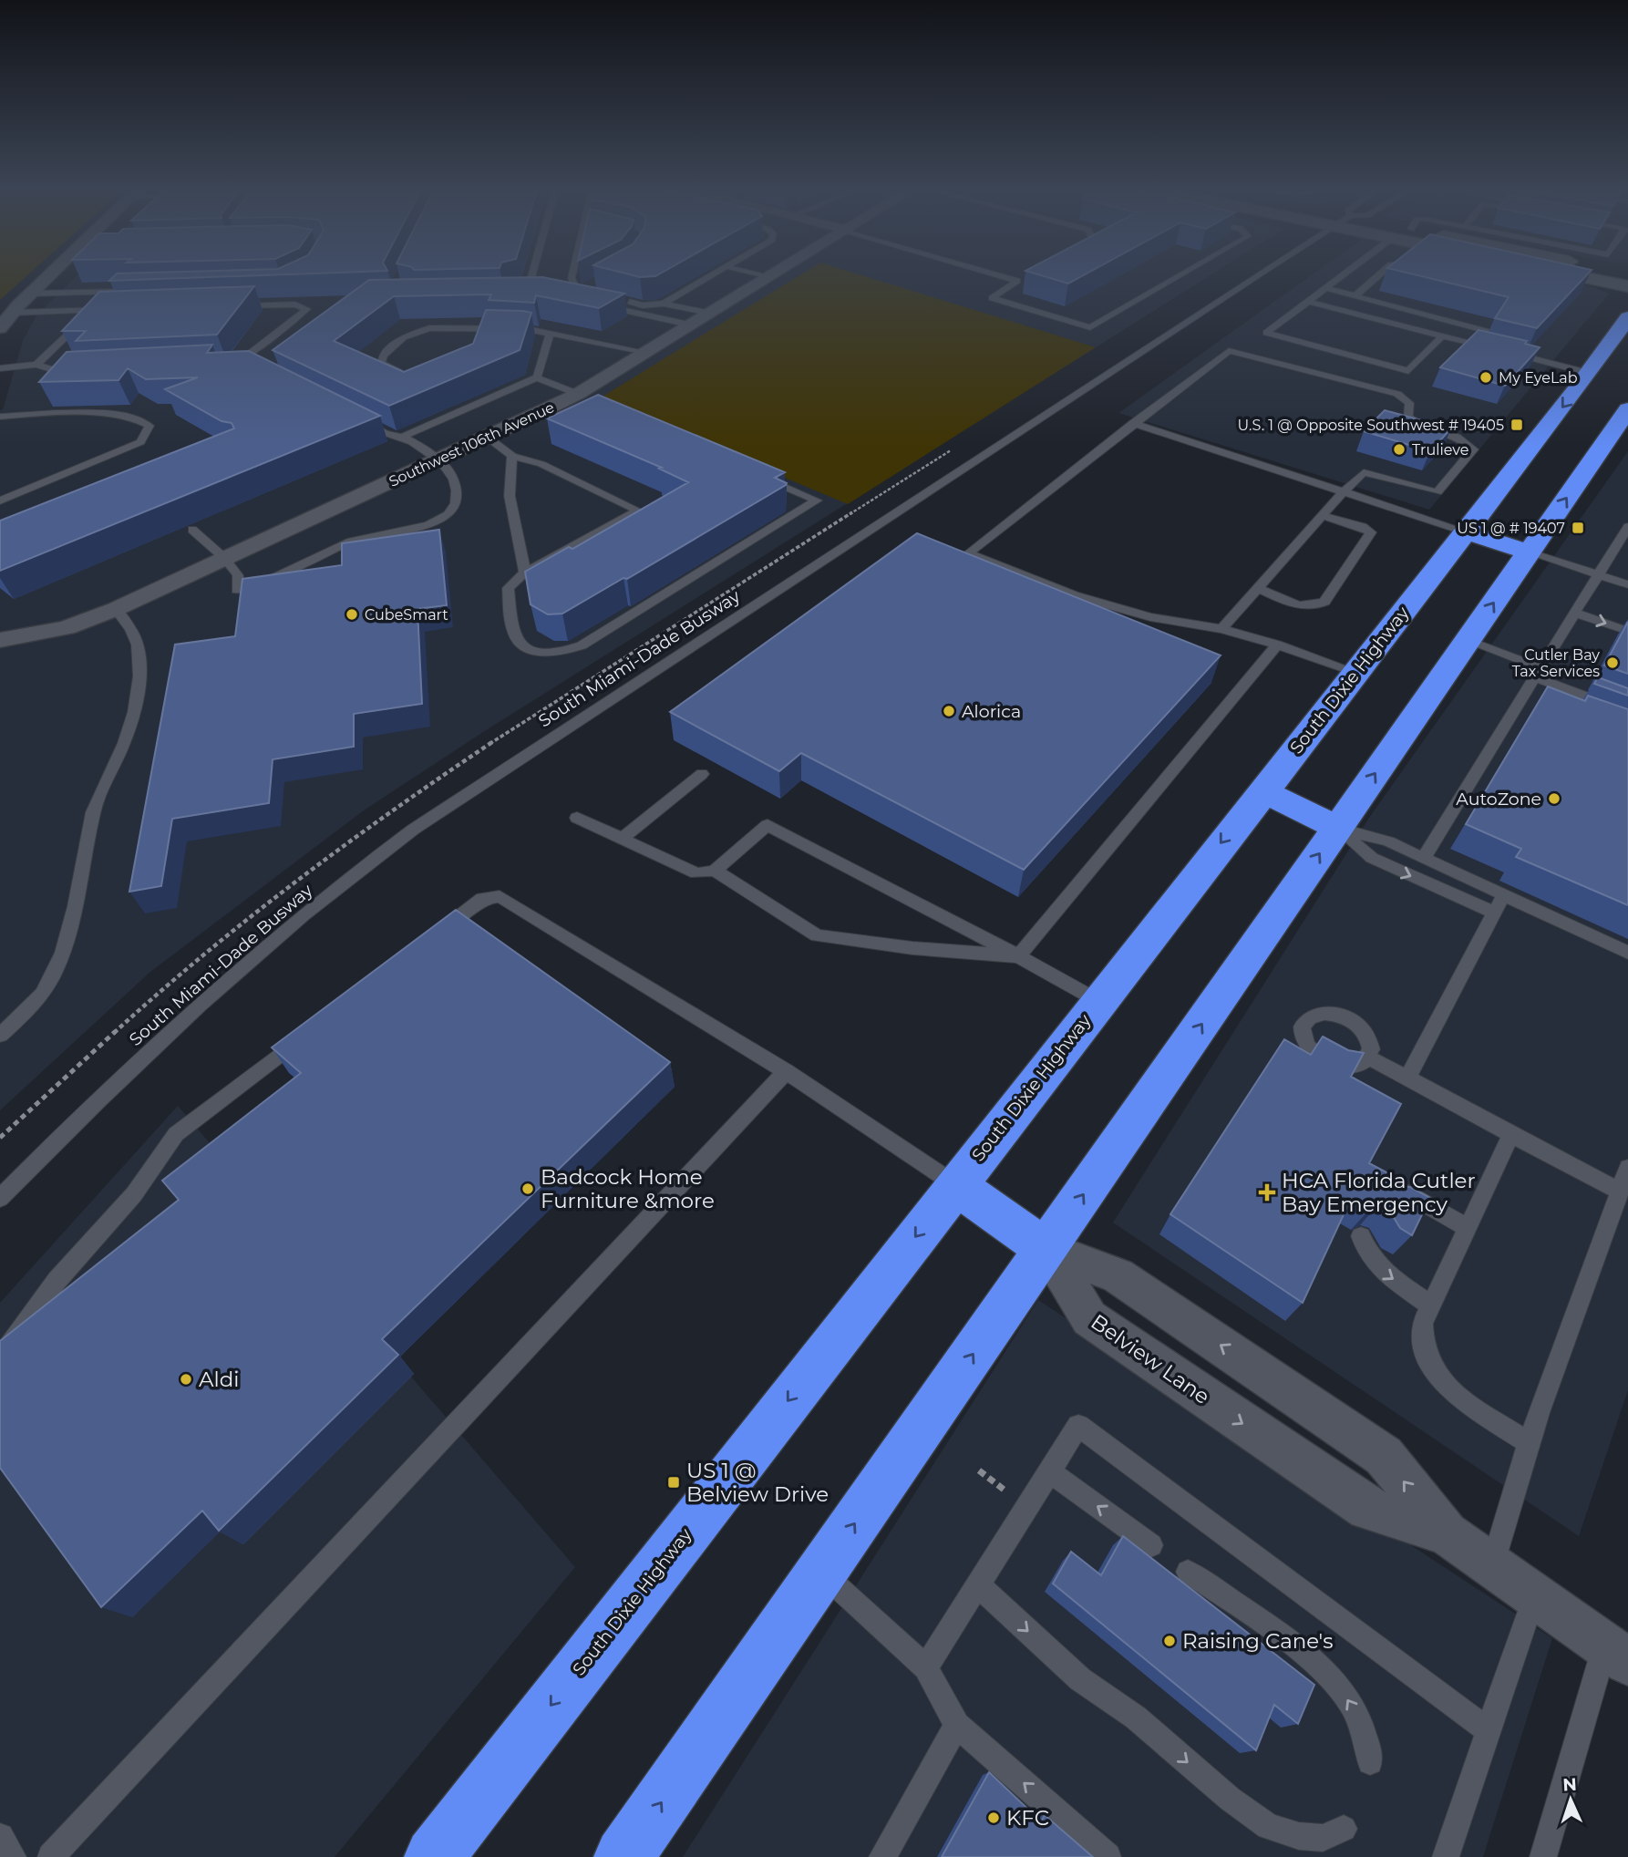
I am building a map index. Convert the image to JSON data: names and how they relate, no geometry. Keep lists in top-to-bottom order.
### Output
{
  "streets": {
    "highway": ["South Dixie Highway"],
    "street": ["Southwest 106th Avenue", "Belview Lane"],
    "lane": ["South Miami-Dade Busway"]
  },
  "places": {
    "other": [
      "My EyeLab",
      "Trulieve",
      "CubeSmart",
      "Cutler Bay Tax Services",
      "Alorica",
      "AutoZone",
      "Badcock Home Furniture &more",
      "Aldi",
      "Raising Cane's",
      "KFC"
    ],
    "transit": ["U.S. 1 @ Opposite Southwest # 19405", "US 1 @ # 19407", "US 1 @ Belview Drive"],
    "health": ["HCA Florida Cutler Bay Emergency"]
  },
  "north": "top"
}
